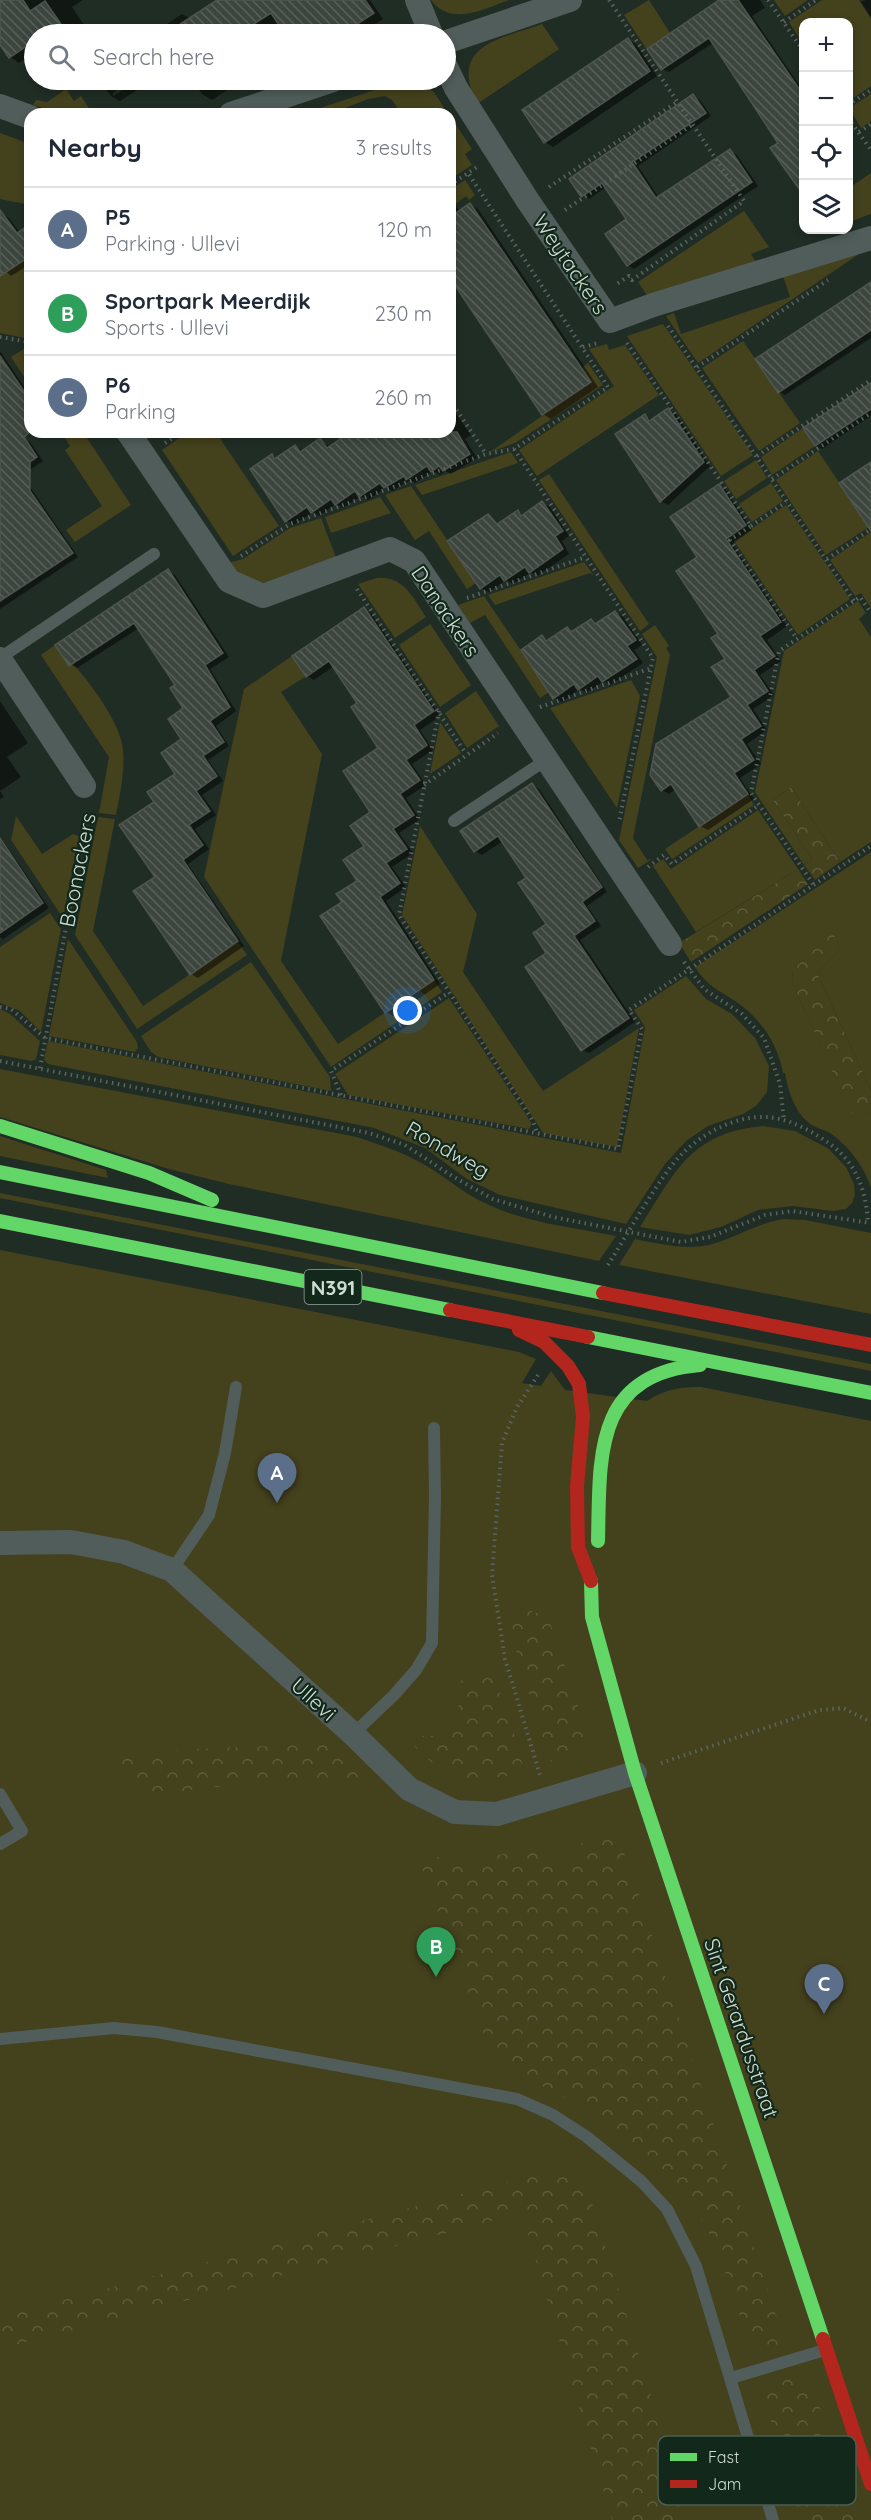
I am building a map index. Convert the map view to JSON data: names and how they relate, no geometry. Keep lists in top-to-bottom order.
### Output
{
  "streets": {
    "main road": ["N391", "Sint Gerardusstraat"],
    "street": [
      "Weytackers",
      "Danackers",
      "Boonackers",
      "Ullevi"
    ],
    "path": ["Rondweg"]
  },
  "crossings": [
    ["Boonackers", "Rondweg"],
    ["Ullevi", "Sint Gerardusstraat"]
  ],
  "legend": ["Fast", "Jam"],
  "page": {
    "map_buttons": ["+", "−"],
    "search": "Search here",
    "heading": ["Nearby", "3 results"],
    "list": [
      {
        "mark": "A",
        "name": "P5",
        "note": "Parking · Ullevi",
        "value": "120 m"
      },
      {
        "mark": "B",
        "name": "Sportpark Meerdijk",
        "note": "Sports · Ullevi",
        "value": "230 m"
      },
      {
        "mark": "C",
        "name": "P6",
        "note": "Parking",
        "value": "260 m"
      }
    ],
    "pins": ["A", "B", "C"]
  }
}
